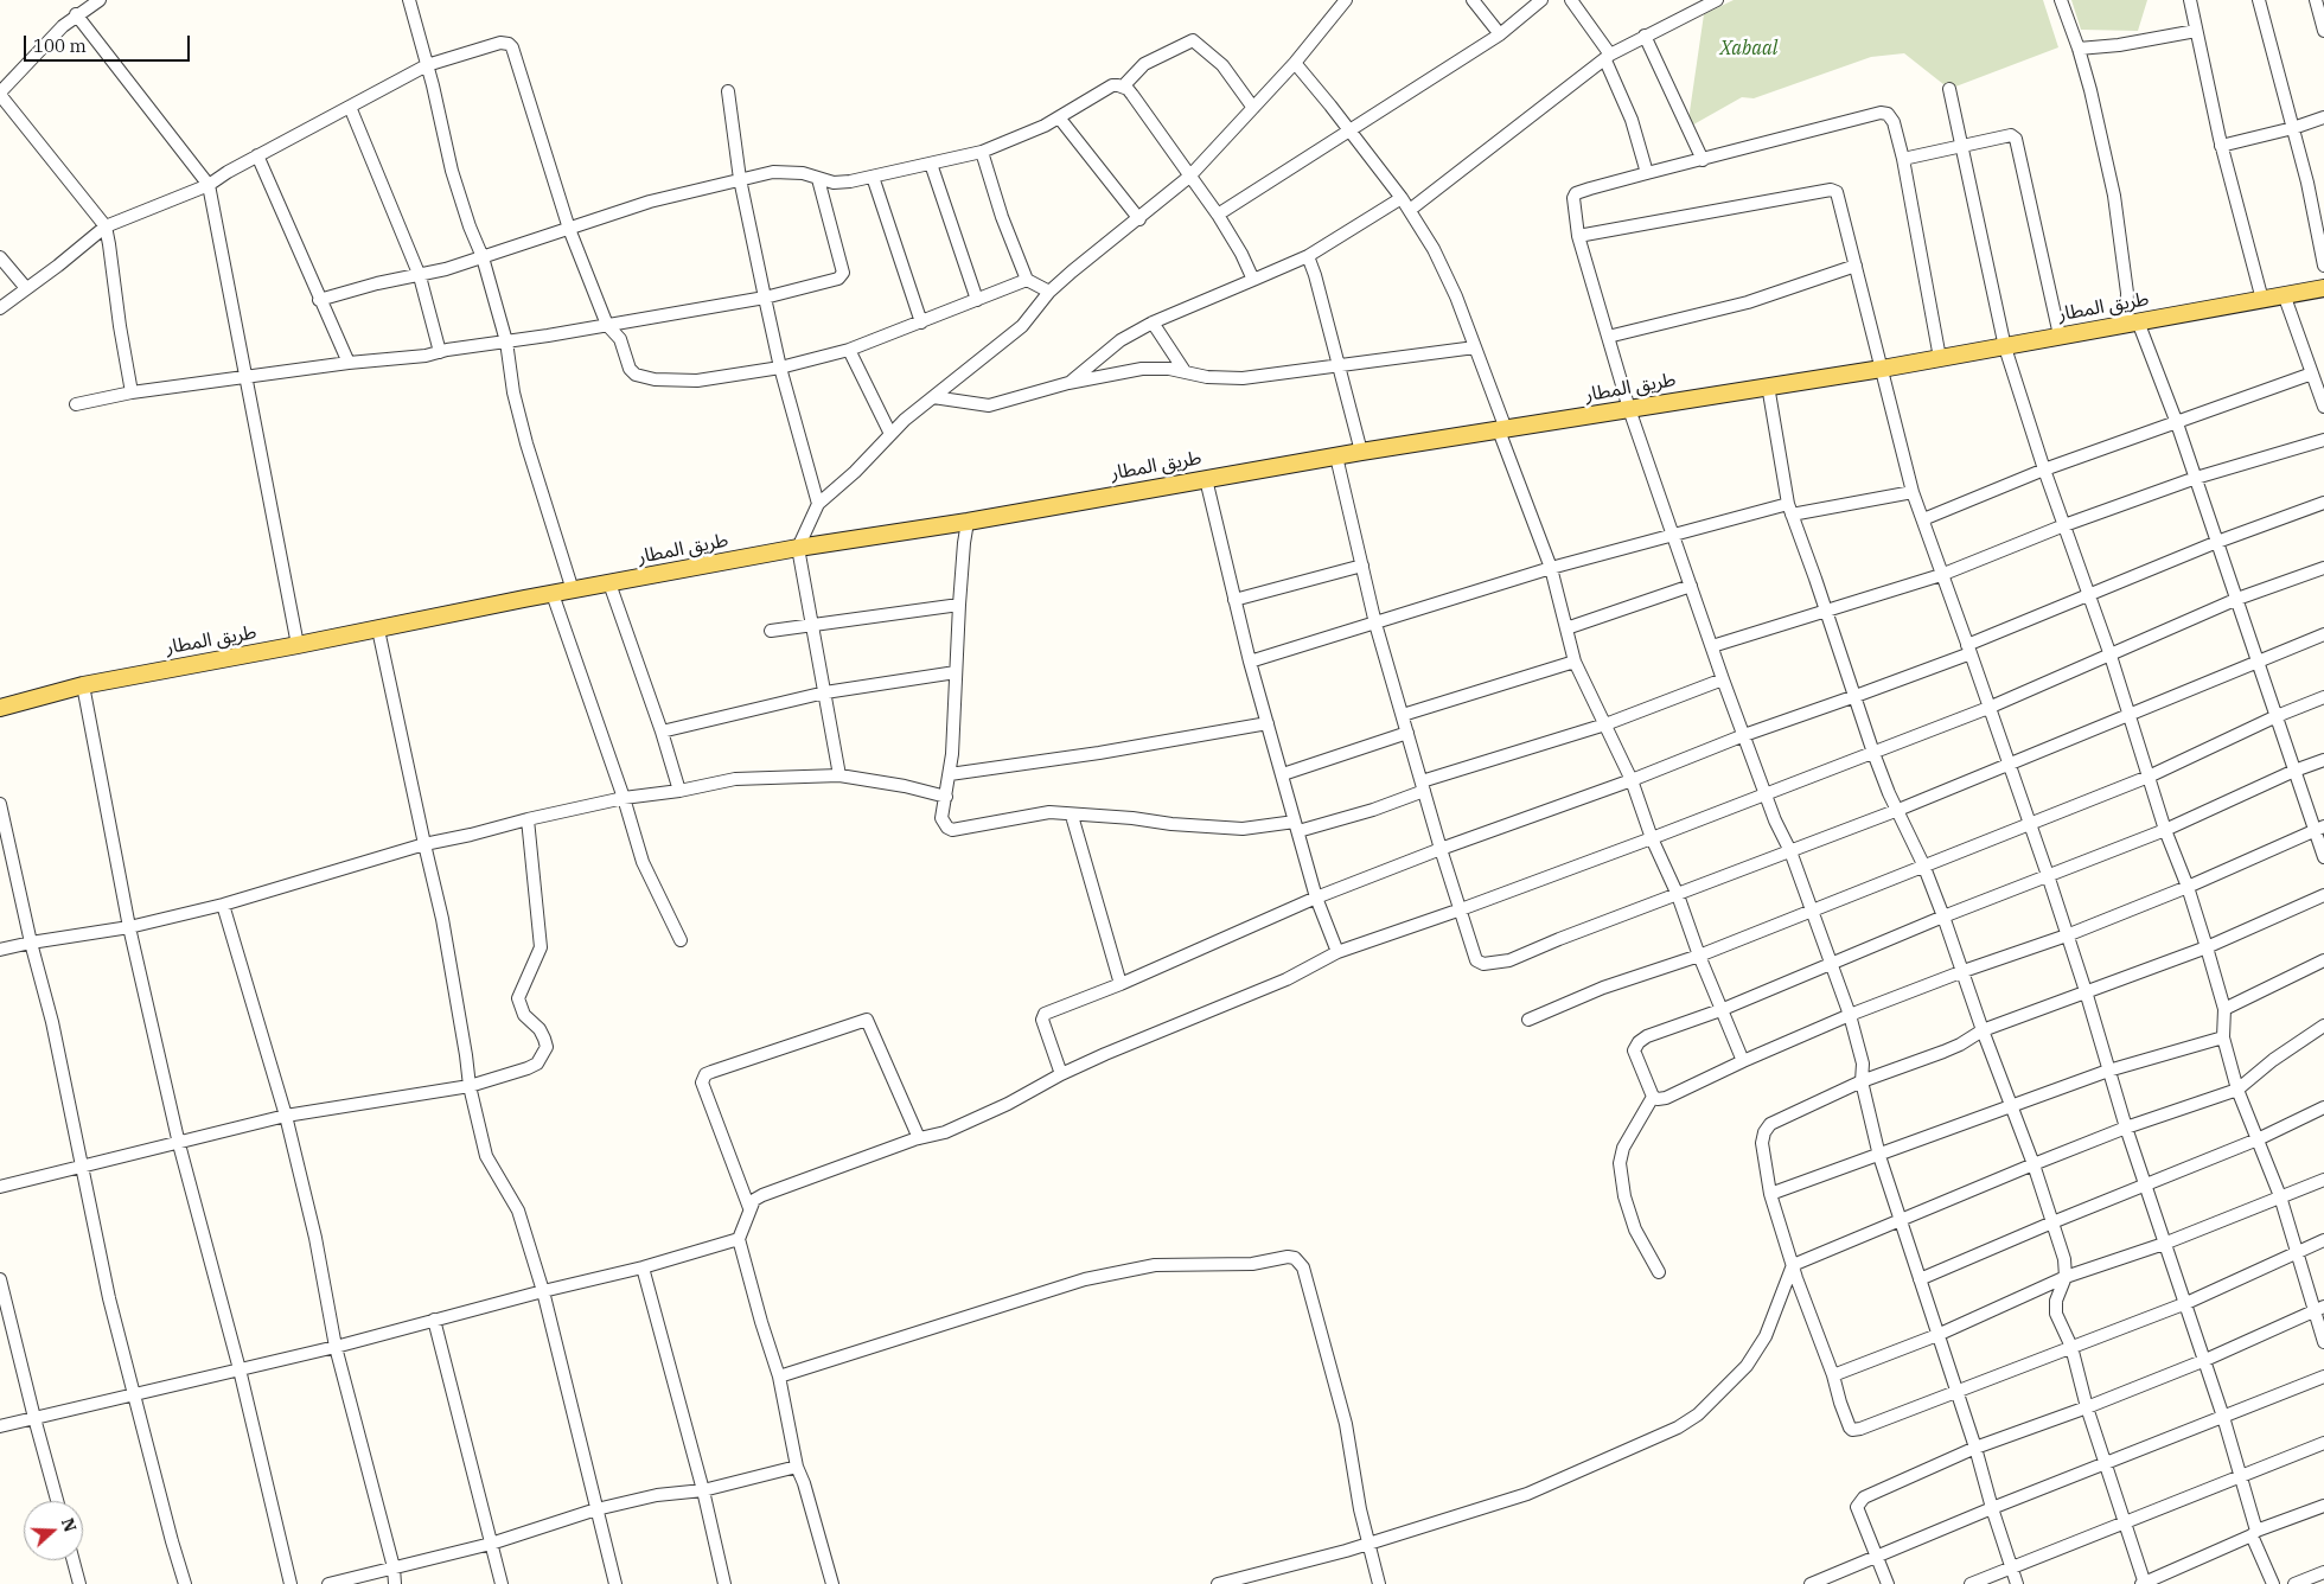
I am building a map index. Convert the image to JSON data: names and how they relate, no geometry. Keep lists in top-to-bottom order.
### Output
{
  "streets": {
    "main road": ["طريق المطار"]
  },
  "parks": ["Xabaal"],
  "scale_bar": "100 m",
  "north": "right"
}
